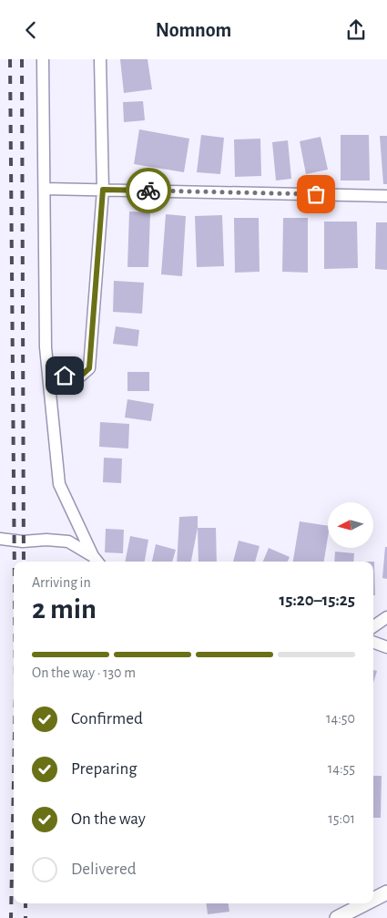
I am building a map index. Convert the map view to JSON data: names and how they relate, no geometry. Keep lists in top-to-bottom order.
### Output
{
  "north": "left",
  "page": {
    "header": "Nomnom",
    "heading": ["2 min", "Arriving in", "15:20–15:25"],
    "bar": "On the way · 130 m",
    "list": [
      ["Confirmed", "14:50"],
      ["Preparing", "14:55"],
      ["On the way", "15:01"],
      "Delivered"
    ]
  }
}
